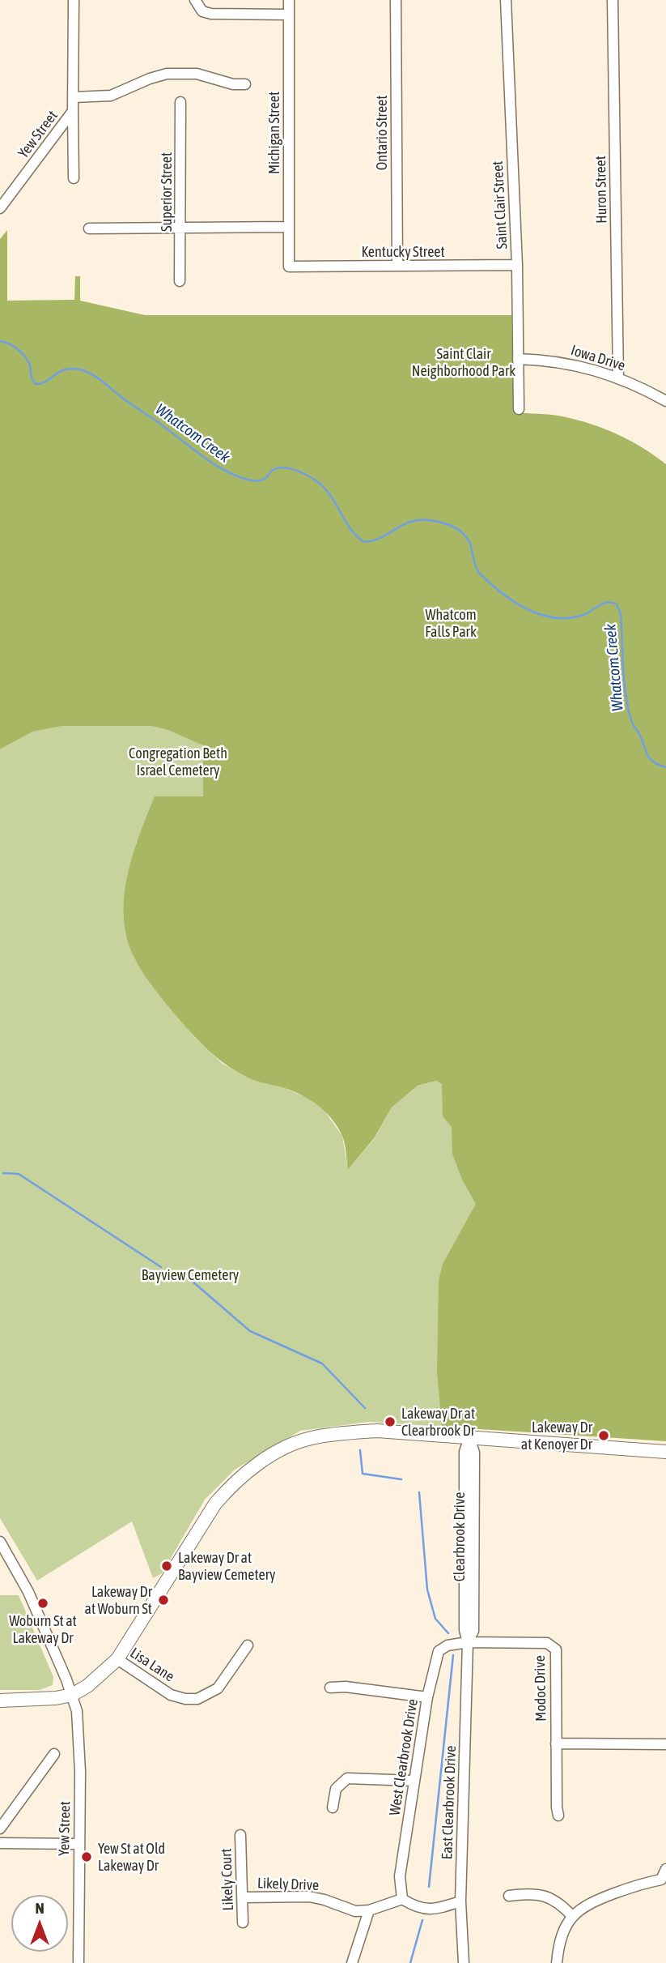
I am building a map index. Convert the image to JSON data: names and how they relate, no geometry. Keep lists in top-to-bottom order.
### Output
{
  "streets": {
    "street": [
      "Michigan Street",
      "Ontario Street",
      "Yew Street",
      "Huron Street",
      "Superior Street",
      "Saint Clair Street",
      "Kentucky Street",
      "Iowa Drive",
      "Clearbrook Drive",
      "Lisa Lane",
      "Modoc Drive",
      "West Clearbrook Drive",
      "East Clearbrook Drive",
      "Likely Court",
      "Likely Drive"
    ]
  },
  "crossings": [
    ["Michigan Street", "Kentucky Street"],
    ["Ontario Street", "Kentucky Street"],
    ["Huron Street", "Iowa Drive"],
    ["Saint Clair Street", "Kentucky Street"],
    ["Saint Clair Street", "Iowa Drive"],
    ["Clearbrook Drive", "Modoc Drive"],
    ["Clearbrook Drive", "West Clearbrook Drive"],
    ["Clearbrook Drive", "East Clearbrook Drive"],
    ["Modoc Drive", "West Clearbrook Drive"],
    ["Modoc Drive", "East Clearbrook Drive"],
    ["West Clearbrook Drive", "East Clearbrook Drive"],
    ["West Clearbrook Drive", "Likely Drive"],
    ["Likely Court", "Likely Drive"]
  ],
  "water": ["Whatcom Creek"],
  "parks": [
    "Saint Clair Neighborhood Park",
    "Whatcom Falls Park",
    "Congregation Beth Israel Cemetery",
    "Bayview Cemetery"
  ],
  "places": [
    "Lakeway Dr at Clearbrook Dr",
    "Lakeway Dr at Kenoyer Dr",
    "Lakeway Dr at Bayview Cemetery",
    "Lakeway Dr at Woburn St",
    "Woburn St at Lakeway Dr",
    "Yew St at Old Lakeway Dr"
  ],
  "north": "top"
}
